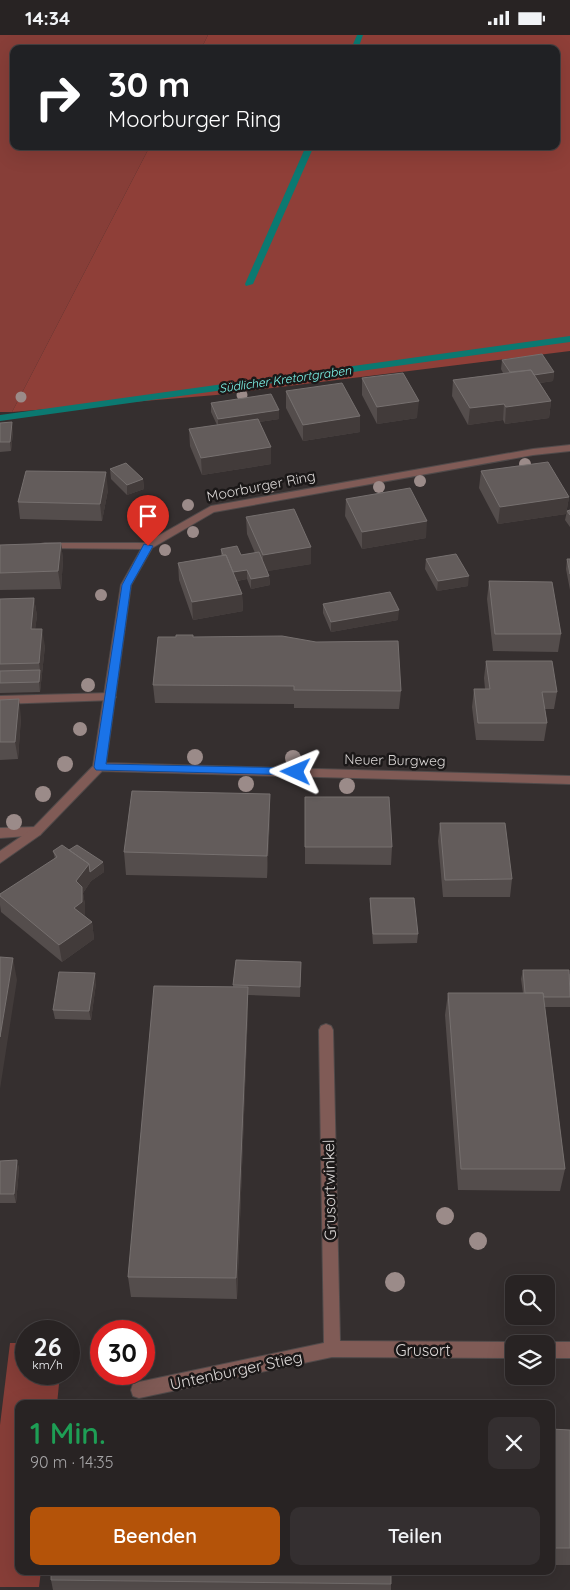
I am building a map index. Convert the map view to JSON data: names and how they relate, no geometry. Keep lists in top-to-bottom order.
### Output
{
  "streets": {
    "street": [
      "Moorburger Ring",
      "Neuer Burgweg",
      "Grusortwinkel",
      "Grusort",
      "Untenburger Stieg"
    ]
  },
  "crossings": [
    ["Grusortwinkel", "Grusort"],
    ["Grusortwinkel", "Untenburger Stieg"],
    ["Grusort", "Untenburger Stieg"]
  ],
  "water": ["Südlicher Kretortgraben"],
  "page": {
    "status": "14:34",
    "turn": ["30 m", "Moorburger Ring"],
    "speed": "26 km/h",
    "limit": "30",
    "heading": ["1 Min.", "90 m · 14:35"],
    "buttons": ["Beenden", "Teilen"]
  }
}
